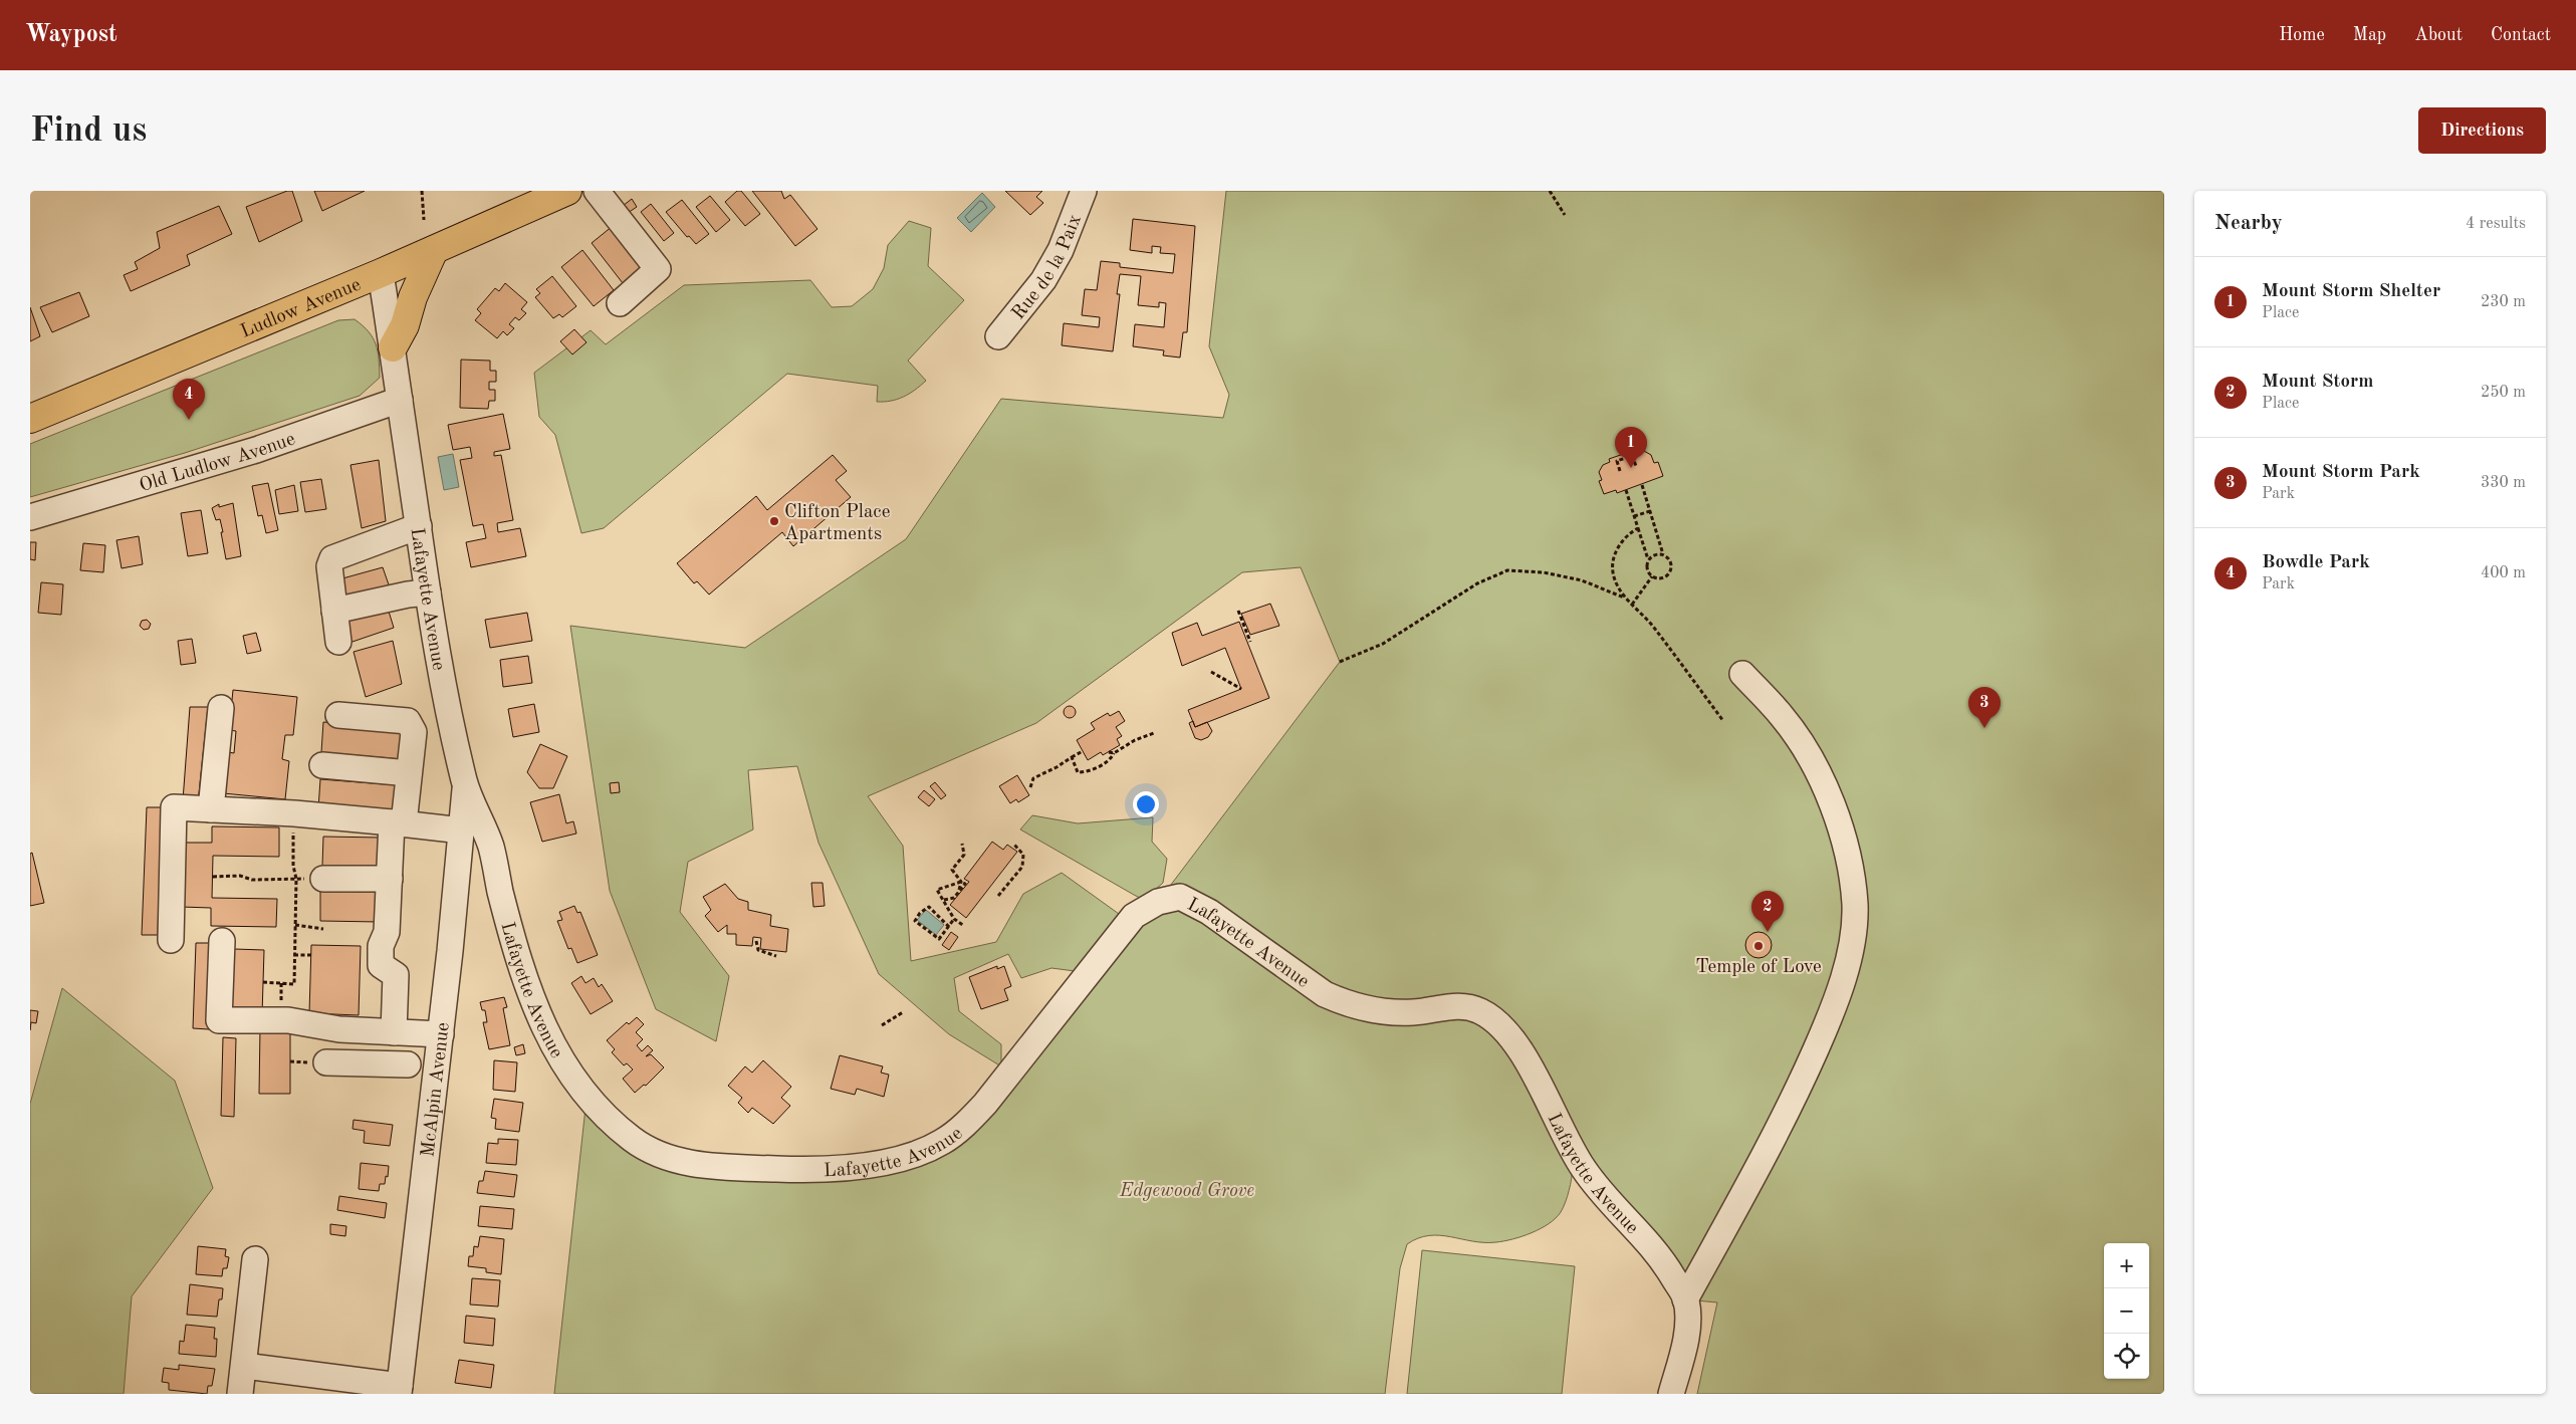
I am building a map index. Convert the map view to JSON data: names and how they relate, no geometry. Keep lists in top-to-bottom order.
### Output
{
  "streets": {
    "main road": ["Ludlow Avenue"],
    "street": [
      "Rue de la Paix",
      "Old Ludlow Avenue",
      "Lafayette Avenue",
      "McAlpin Avenue"
    ]
  },
  "crossings": [
    ["Ludlow Avenue", "Lafayette Avenue"],
    ["Old Ludlow Avenue", "Lafayette Avenue"],
    ["Lafayette Avenue", "McAlpin Avenue"]
  ],
  "parks": ["Edgewood Grove"],
  "places": ["Clifton Place Apartments", "Temple of Love"],
  "page": {
    "header": "Waypost",
    "nav": [
      "Home",
      "Map",
      "About",
      "Contact"
    ],
    "buttons": "Directions",
    "title": "Find us",
    "heading": ["Nearby", "4 results"],
    "list": [
      {
        "mark": "1",
        "name": "Mount Storm Shelter",
        "note": "Place",
        "value": "230 m"
      },
      {
        "mark": "2",
        "name": "Mount Storm",
        "note": "Place",
        "value": "250 m"
      },
      {
        "mark": "3",
        "name": "Mount Storm Park",
        "note": "Park",
        "value": "330 m"
      },
      {
        "mark": "4",
        "name": "Bowdle Park",
        "note": "Park",
        "value": "400 m"
      }
    ],
    "pins": [
      "4",
      "1",
      "3",
      "2"
    ],
    "map_buttons": ["+", "−"]
  }
}
